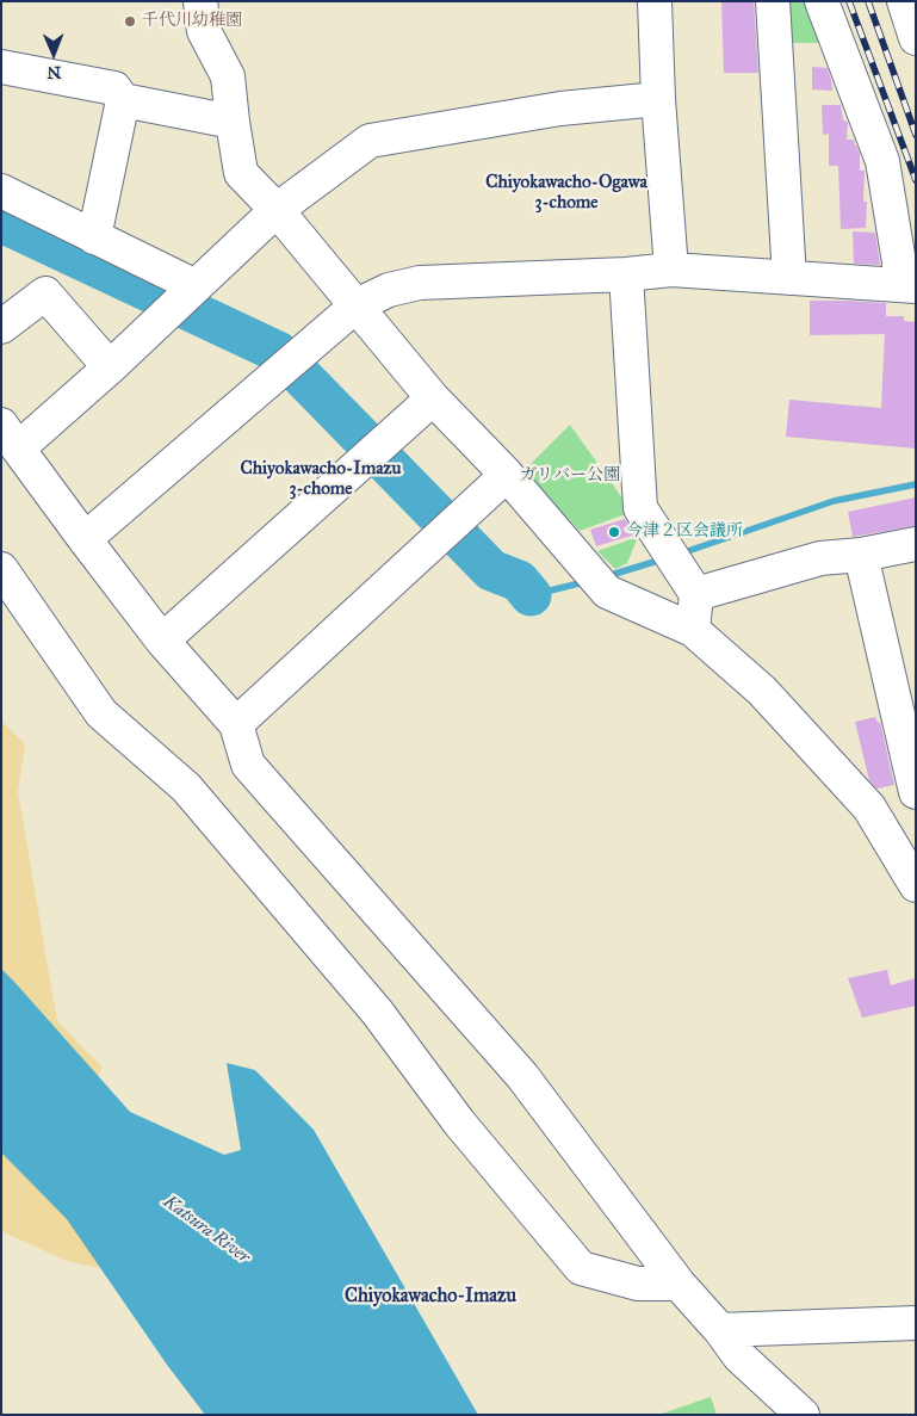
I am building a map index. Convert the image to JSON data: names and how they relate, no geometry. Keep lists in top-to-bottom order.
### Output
{
  "districts": ["Chiyokawacho-Ogawa 3-chome", "Chiyokawacho-Imazu 3-chome", "Chiyokawacho-Imazu"],
  "water": ["Katsura River"],
  "parks": ["ガリバー公園"],
  "places": ["千代川幼稚園", "今津２区会議所"],
  "north": "bottom"
}
